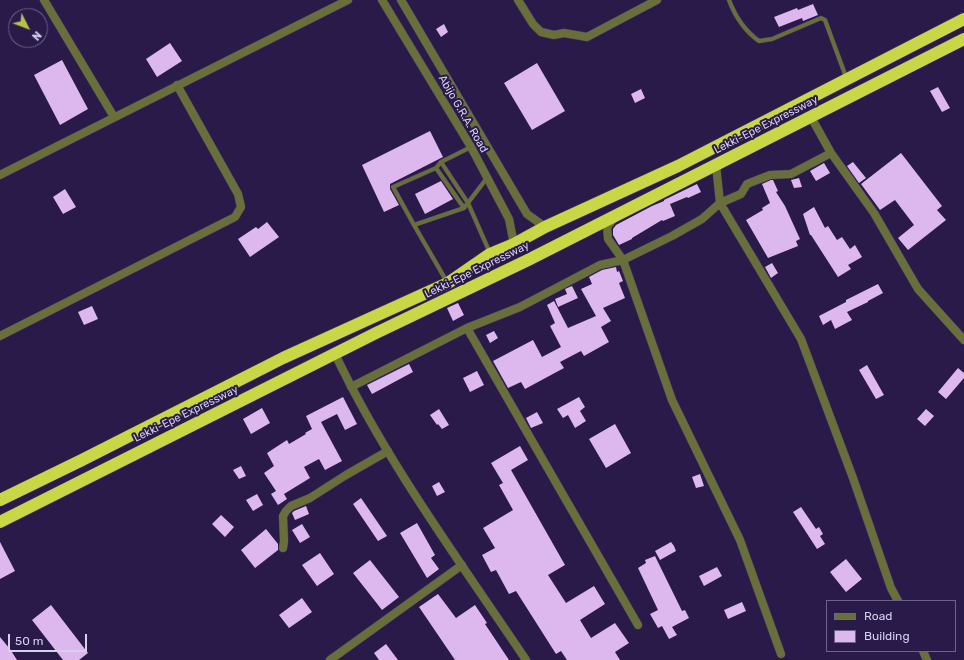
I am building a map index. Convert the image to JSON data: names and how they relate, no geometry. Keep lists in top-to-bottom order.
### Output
{
  "streets": {
    "highway": ["Lekki-Epe Expressway"],
    "street": ["Abijo G.R.A. Road"]
  },
  "crossings": [
    ["Abijo G.R.A. Road", "Lekki-Epe Expressway"]
  ],
  "legend": ["Road", "Building"],
  "scale_bar": "50 m",
  "north": "bottom right"
}
